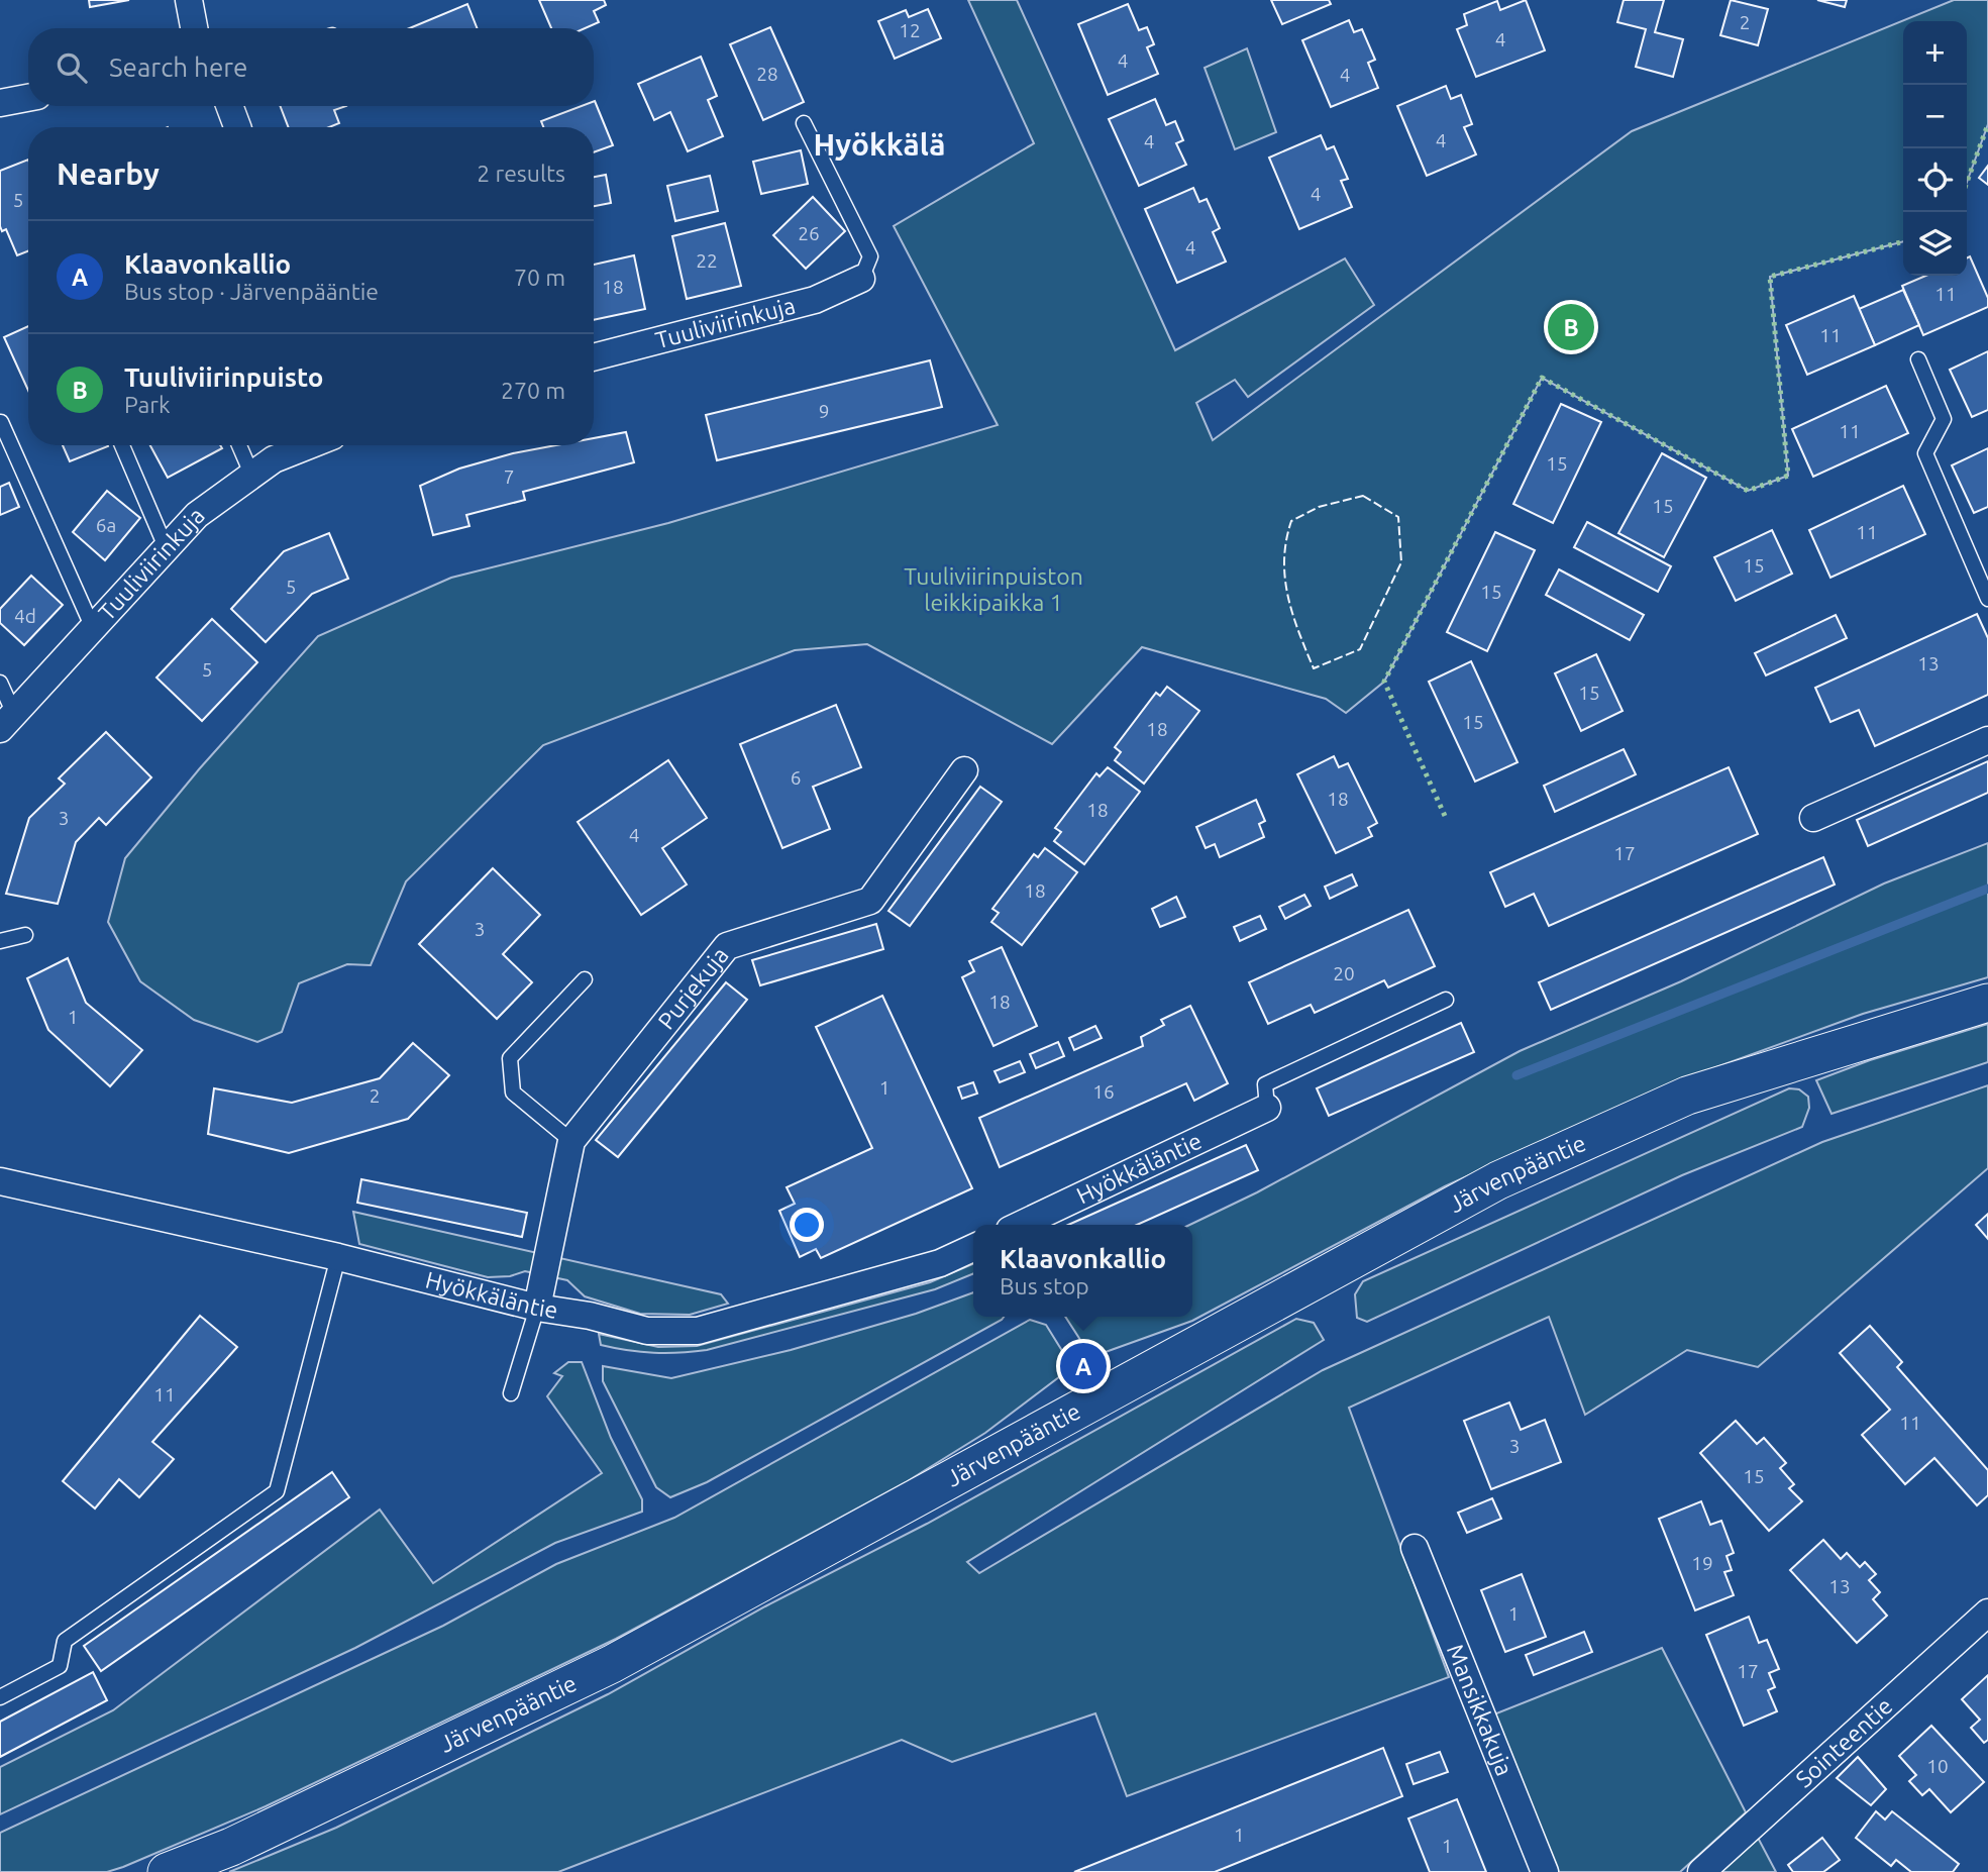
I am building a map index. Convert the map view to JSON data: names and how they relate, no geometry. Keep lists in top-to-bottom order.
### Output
{
  "streets": {
    "main road": ["Järvenpääntie"],
    "street": [
      "Tuuliviirinkuja",
      "Purjekuja",
      "Hyökkäläntie",
      "Mansikkakuja",
      "Sointeentie"
    ]
  },
  "crossings": [
    ["Purjekuja", "Hyökkäläntie"]
  ],
  "districts": ["Hyökkälä"],
  "parks": ["Tuuliviirinpuiston leikkipaikka 1"],
  "house_numbers": [
    "2",
    "12",
    "4",
    "4",
    "28",
    "4",
    "4",
    "4",
    "4",
    "5",
    "26",
    "4",
    "22",
    "18",
    "11",
    "11",
    "9",
    "11",
    "15",
    "7",
    "15",
    "6a",
    "11",
    "15",
    "5",
    "15",
    "4d",
    "13",
    "5",
    "15",
    "15",
    "18",
    "6",
    "18",
    "18",
    "3",
    "4",
    "17",
    "18",
    "3",
    "20",
    "18",
    "1",
    "1",
    "16",
    "2",
    "11",
    "11",
    "3",
    "15",
    "19",
    "13",
    "1",
    "17",
    "10",
    "1",
    "1"
  ],
  "page": {
    "map_buttons": ["+", "−"],
    "search": "Search here",
    "heading": ["Nearby", "2 results"],
    "list": [
      {
        "mark": "A",
        "name": "Klaavonkallio",
        "note": "Bus stop · Järvenpääntie",
        "value": "70 m"
      },
      {
        "mark": "B",
        "name": "Tuuliviirinpuisto",
        "note": "Park",
        "value": "270 m"
      }
    ],
    "pins": ["B", "A"],
    "popup": ["Klaavonkallio", "Bus stop"]
  }
}
